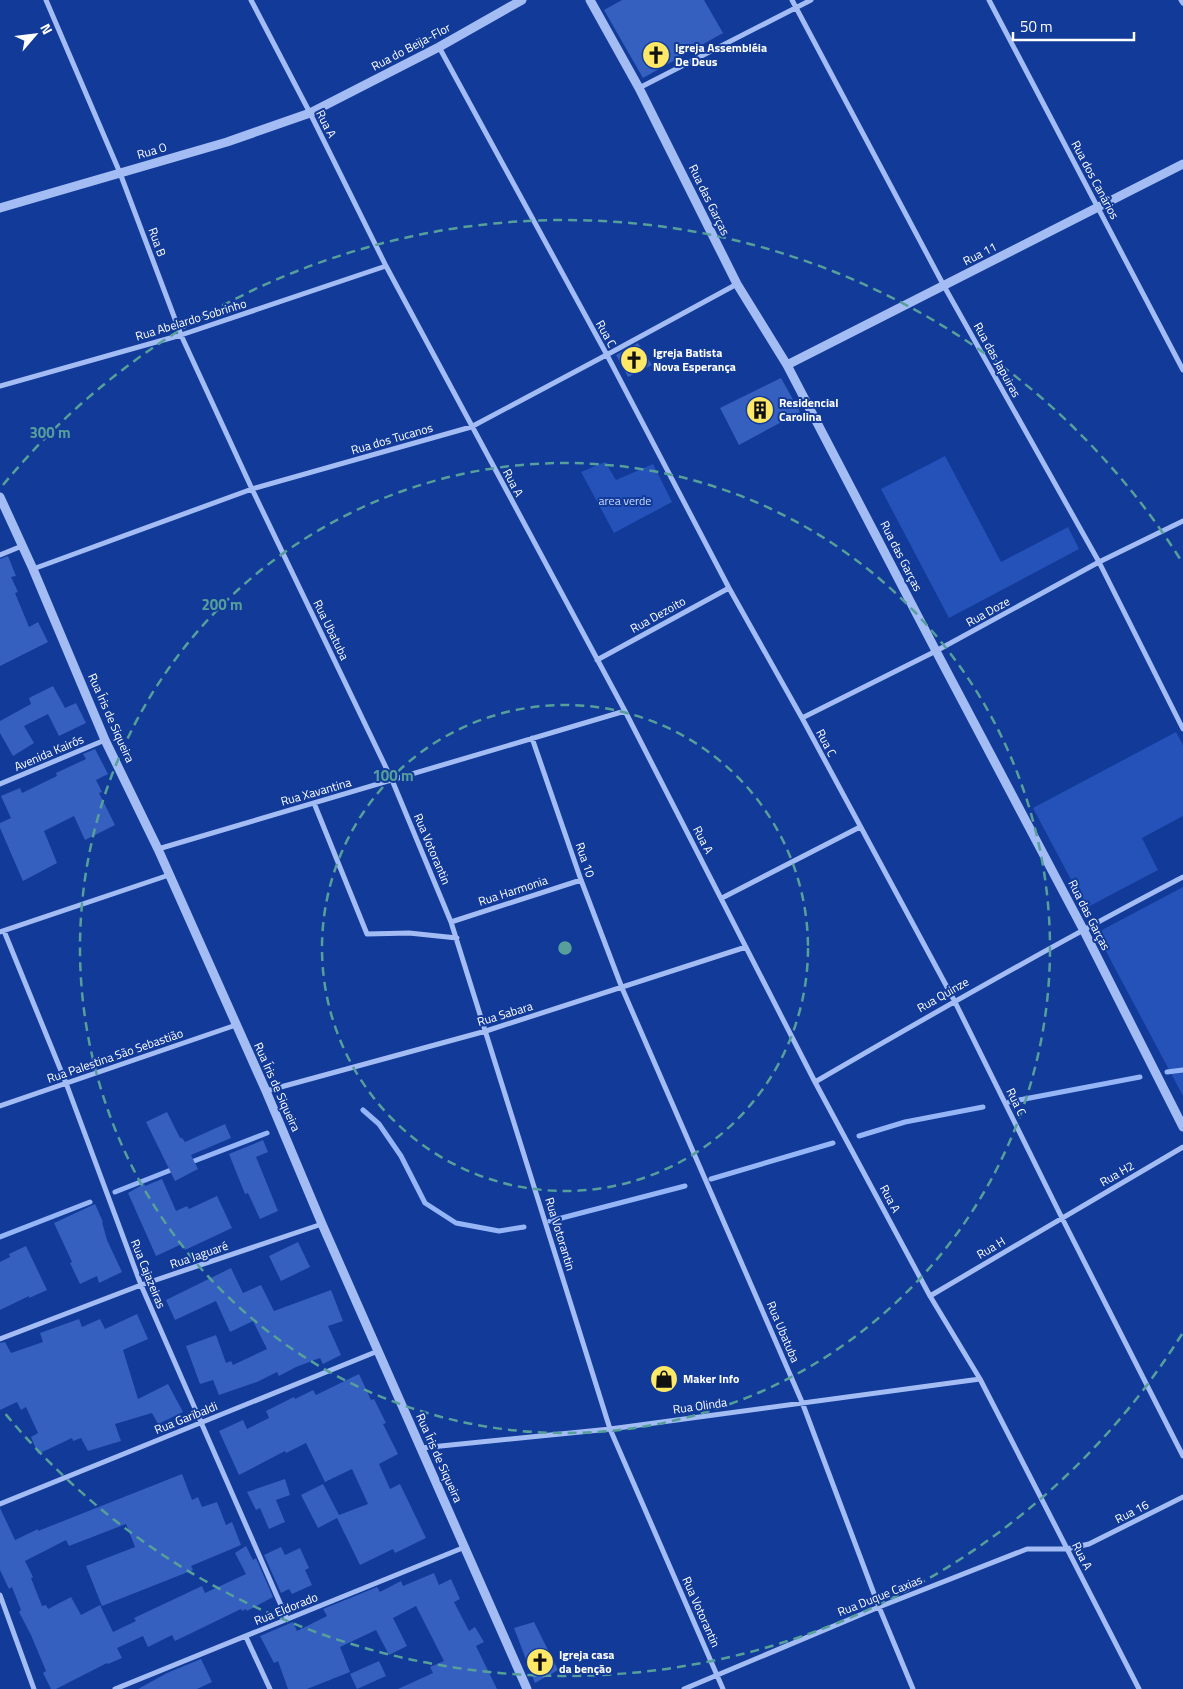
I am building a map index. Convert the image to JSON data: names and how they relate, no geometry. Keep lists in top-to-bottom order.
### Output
{
  "streets": {
    "street": [
      "Rua do Beija-Flor",
      "Rua A",
      "Rua O",
      "Rua dos Canários",
      "Rua das Garças",
      "Rua B",
      "Rua 11",
      "Rua Abelardo Sobrinho",
      "Rua C",
      "Rua das Japuiras",
      "Rua dos Tucanos",
      "Rua Doze",
      "Rua Dezoito",
      "Rua Ubatuba",
      "Rua Íris de Siqueira",
      "Avenida Kairós",
      "Rua Xavantina",
      "Rua Votorantin",
      "Rua 10",
      "Rua Harmonia",
      "Rua Quinze",
      "Rua Sabara",
      "Rua Palestina São Sebastião",
      "Rua H2",
      "Rua H",
      "Rua Jaguaré",
      "Rua Cajazeiras",
      "Rua Olinda",
      "Rua Garibaldi",
      "Rua 16",
      "Rua Duque Caxias",
      "Rua Eldorado"
    ]
  },
  "crossings": [
    ["Rua do Beija-Flor", "Rua A"],
    ["Rua do Beija-Flor", "Rua O"],
    ["Rua do Beija-Flor", "Rua C"],
    ["Rua A", "Rua O"],
    ["Rua A", "Rua Abelardo Sobrinho"],
    ["Rua A", "Rua dos Tucanos"],
    ["Rua A", "Rua Dezoito"],
    ["Rua A", "Rua Xavantina"],
    ["Rua A", "Rua Quinze"],
    ["Rua A", "Rua Sabara"],
    ["Rua A", "Rua H"],
    ["Rua A", "Rua Olinda"],
    ["Rua A", "Rua Duque Caxias"],
    ["Rua O", "Rua B"],
    ["Rua dos Canários", "Rua 11"],
    ["Rua das Garças", "Rua 11"],
    ["Rua das Garças", "Rua dos Tucanos"],
    ["Rua das Garças", "Rua Doze"],
    ["Rua das Garças", "Rua Quinze"],
    ["Rua B", "Rua Abelardo Sobrinho"],
    ["Rua B", "Rua dos Tucanos"],
    ["Rua B", "Rua Ubatuba"],
    ["Rua 11", "Rua das Japuiras"],
    ["Rua C", "Rua dos Tucanos"],
    ["Rua C", "Rua Doze"],
    ["Rua C", "Rua Dezoito"],
    ["Rua C", "Rua Quinze"],
    ["Rua C", "Rua H2"],
    ["Rua C", "Rua H"],
    ["Rua das Japuiras", "Rua Doze"],
    ["Rua dos Tucanos", "Rua Ubatuba"],
    ["Rua dos Tucanos", "Rua Íris de Siqueira"],
    ["Rua Ubatuba", "Rua Xavantina"],
    ["Rua Ubatuba", "Rua Votorantin"],
    ["Rua Ubatuba", "Rua 10"],
    ["Rua Ubatuba", "Rua Sabara"],
    ["Rua Ubatuba", "Rua Olinda"],
    ["Rua Ubatuba", "Rua Duque Caxias"],
    ["Rua Íris de Siqueira", "Avenida Kairós"],
    ["Rua Íris de Siqueira", "Rua Xavantina"],
    ["Rua Íris de Siqueira", "Rua Sabara"],
    ["Rua Íris de Siqueira", "Rua Palestina São Sebastião"],
    ["Rua Íris de Siqueira", "Rua Jaguaré"],
    ["Rua Íris de Siqueira", "Rua Olinda"],
    ["Rua Íris de Siqueira", "Rua Garibaldi"],
    ["Rua Íris de Siqueira", "Rua Eldorado"],
    ["Rua Xavantina", "Rua Votorantin"],
    ["Rua Xavantina", "Rua 10"],
    ["Rua Votorantin", "Rua Harmonia"],
    ["Rua Votorantin", "Rua Sabara"],
    ["Rua Votorantin", "Rua Olinda"],
    ["Rua Votorantin", "Rua Duque Caxias"],
    ["Rua 10", "Rua Harmonia"],
    ["Rua 10", "Rua Sabara"],
    ["Rua Palestina São Sebastião", "Rua Cajazeiras"],
    ["Rua H2", "Rua H"],
    ["Rua Jaguaré", "Rua Cajazeiras"],
    ["Rua Cajazeiras", "Rua Garibaldi"],
    ["Rua Cajazeiras", "Rua Eldorado"],
    ["Rua 16", "Rua Duque Caxias"]
  ],
  "parks": ["area verde"],
  "places": {
    "church": ["Igreja Assembléia De Deus", "Igreja Batista Nova Esperança", "Igreja casa da benção"],
    "building": ["Residencial Carolina"],
    "shop": ["Maker Info"]
  },
  "scale_bar": "50 m",
  "north": "top right",
  "rings": ["300 m", "200 m", "100 m"]
}
